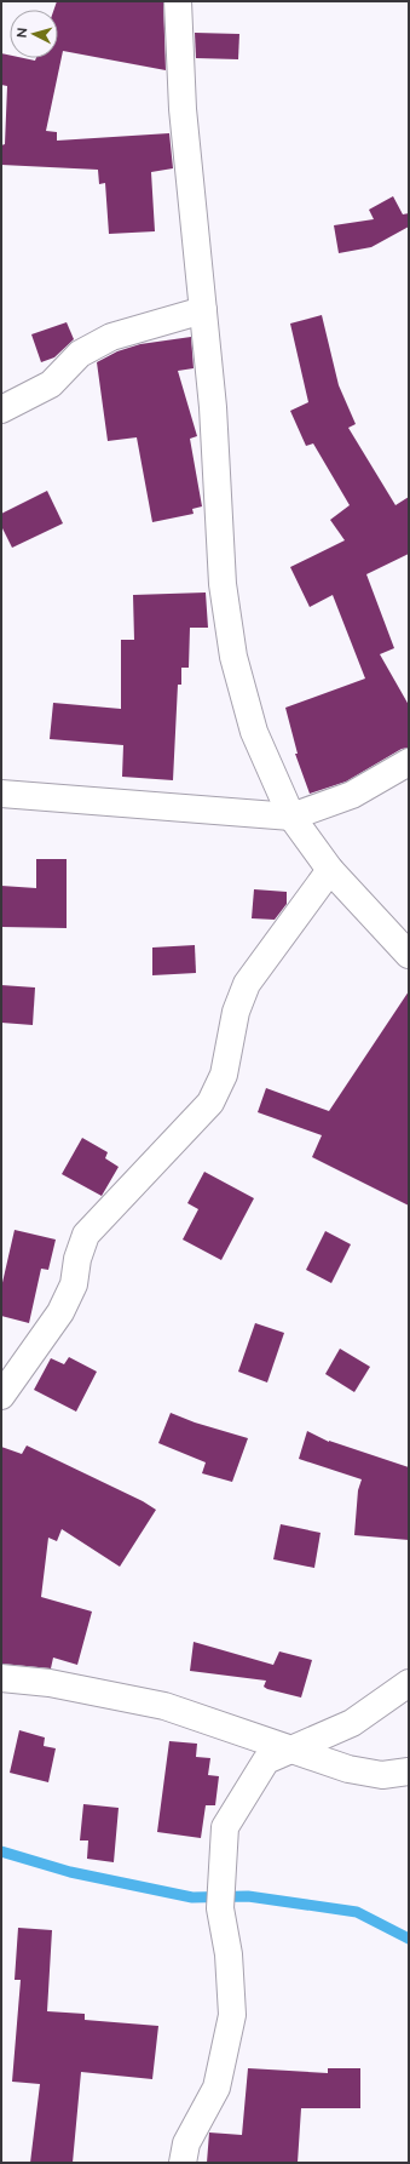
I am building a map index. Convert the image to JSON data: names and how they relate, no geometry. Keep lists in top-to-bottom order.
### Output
{
  "north": "left"
}
